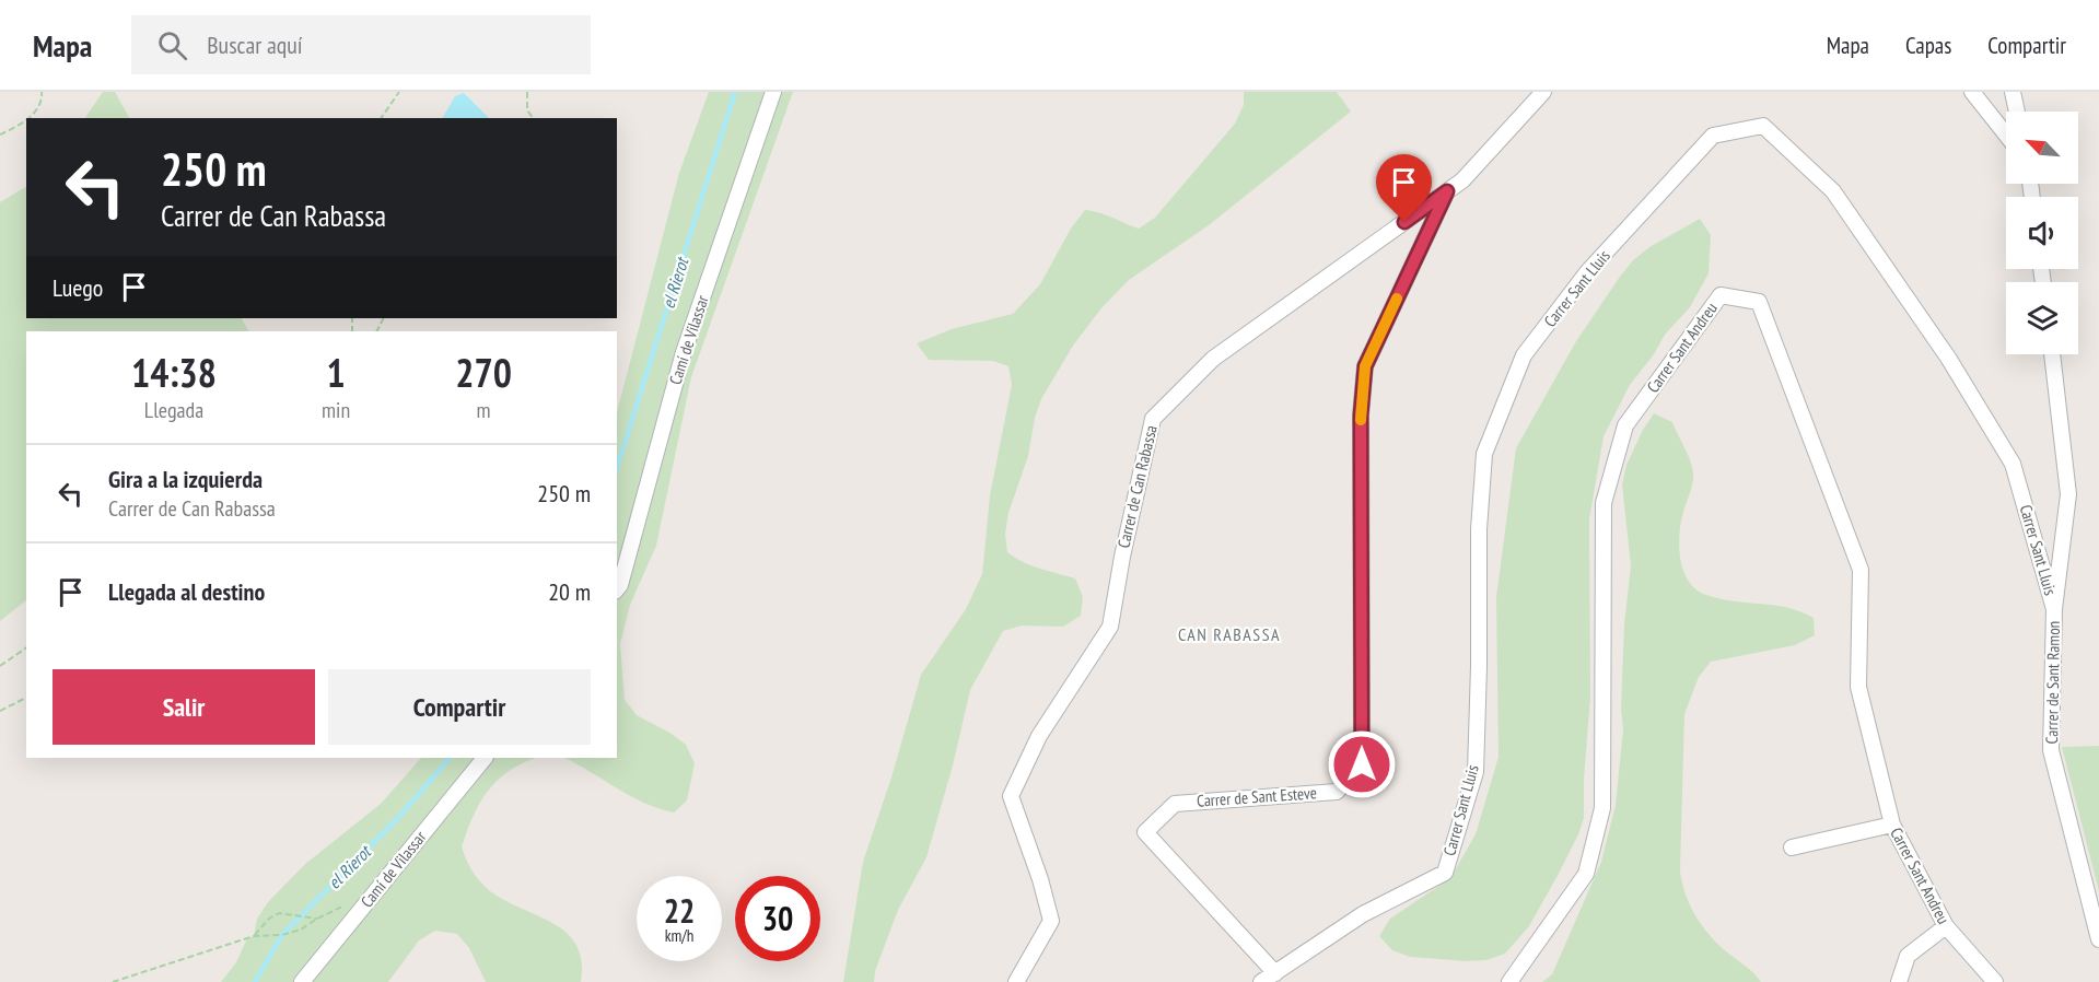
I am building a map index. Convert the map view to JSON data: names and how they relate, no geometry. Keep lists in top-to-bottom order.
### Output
{
  "streets": {
    "street": [
      "Carrer Sant Lluis",
      "Camí de Vilassar",
      "Carrer Sant Andreu",
      "Carrer de Can Rabassa",
      "Carrer de Sant Ramon",
      "Carrer de Sant Esteve"
    ]
  },
  "crossings": [
    ["Carrer Sant Lluis", "Carrer de Sant Ramon"],
    ["Carrer Sant Lluis", "Carrer de Sant Esteve"],
    ["Carrer de Can Rabassa", "Carrer de Sant Esteve"]
  ],
  "districts": ["CAN RABASSA"],
  "water": ["el Rierot"],
  "north": "top left",
  "page": {
    "header": "Mapa",
    "search": "Buscar aquí",
    "nav": ["Mapa", "Capas", "Compartir"],
    "turn": ["250 m", "Carrer de Can Rabassa"],
    "then": "Luego",
    "eta": [
      "14:38",
      "Llegada",
      "1",
      "min",
      "270",
      "m"
    ],
    "list": [
      {
        "name": "Gira a la izquierda",
        "note": "Carrer de Can Rabassa",
        "value": "250 m"
      },
      {
        "name": "Llegada al destino",
        "value": "20 m"
      }
    ],
    "buttons": ["Salir", "Compartir"],
    "speed": "22 km/h",
    "limit": "30"
  }
}
